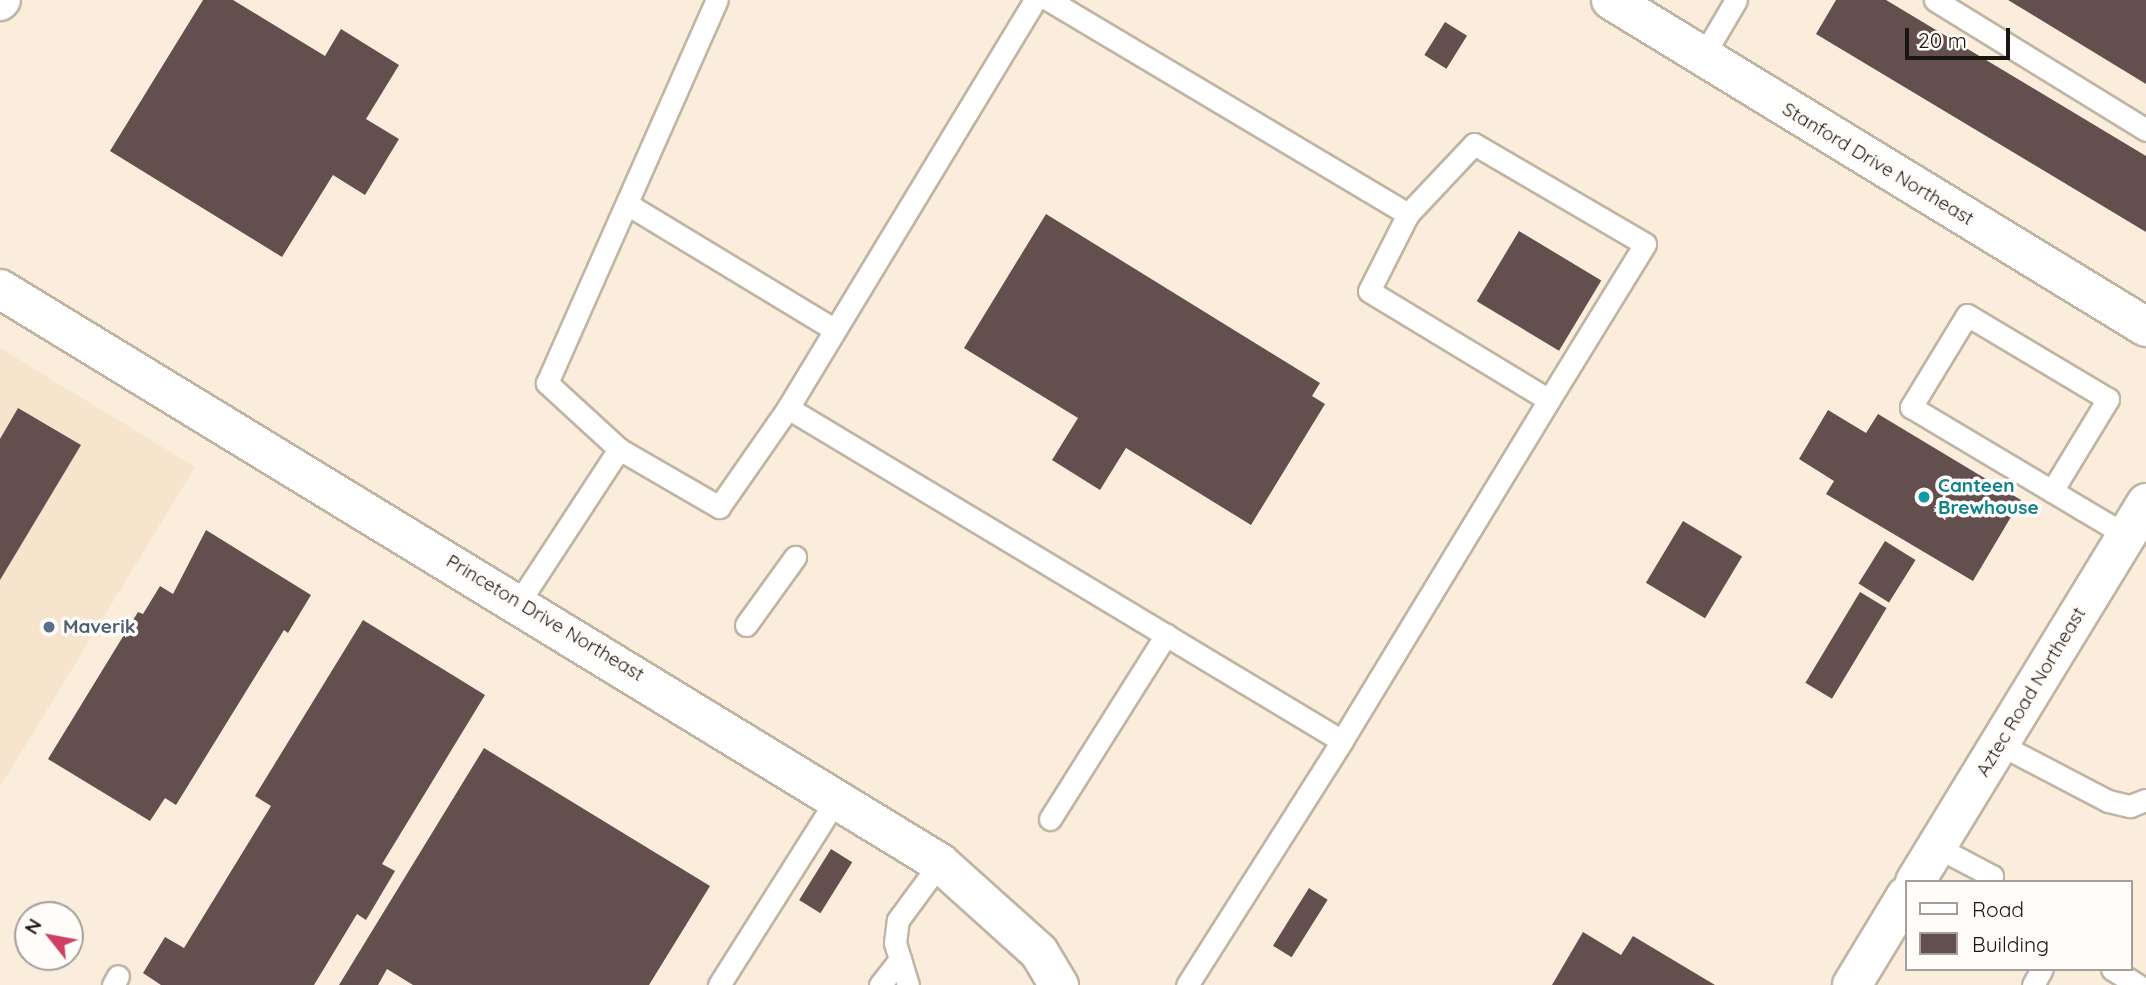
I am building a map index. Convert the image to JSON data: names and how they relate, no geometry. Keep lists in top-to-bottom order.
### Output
{
  "streets": {
    "street": ["Stanford Drive Northeast", "Princeton Drive Northeast", "Aztec Road Northeast"]
  },
  "places": ["Canteen Brewhouse", "Maverik"],
  "legend": ["Road", "Building"],
  "scale_bar": "20 m",
  "north": "top left"
}
